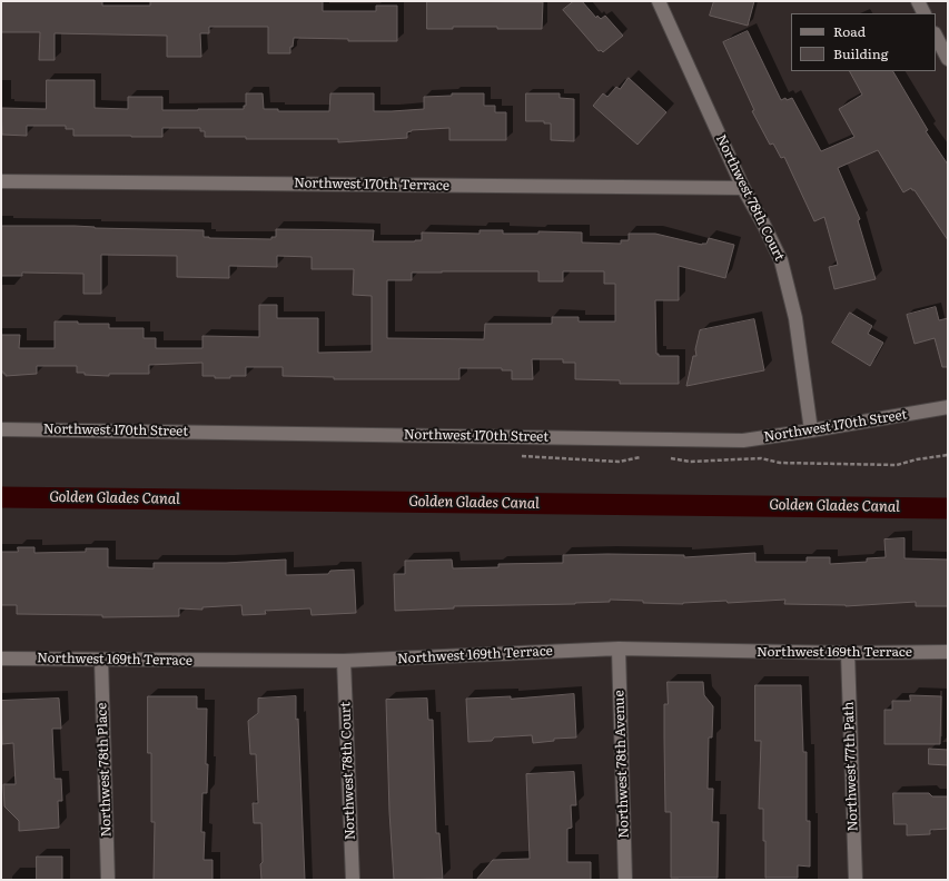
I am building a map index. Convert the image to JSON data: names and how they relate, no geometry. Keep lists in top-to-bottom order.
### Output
{
  "streets": {
    "street": [
      "Northwest 170th Terrace",
      "Northwest 78th Court",
      "Northwest 170th Street",
      "Northwest 169th Terrace",
      "Northwest 78th Avenue",
      "Northwest 77th Path",
      "Northwest 78th Place"
    ]
  },
  "crossings": [
    ["Northwest 170th Terrace", "Northwest 78th Court"],
    ["Northwest 78th Court", "Northwest 170th Street"],
    ["Northwest 78th Court", "Northwest 169th Terrace"],
    ["Northwest 169th Terrace", "Northwest 78th Avenue"],
    ["Northwest 169th Terrace", "Northwest 77th Path"],
    ["Northwest 169th Terrace", "Northwest 78th Place"]
  ],
  "water": ["Golden Glades Canal"],
  "legend": ["Road", "Building"]
}
